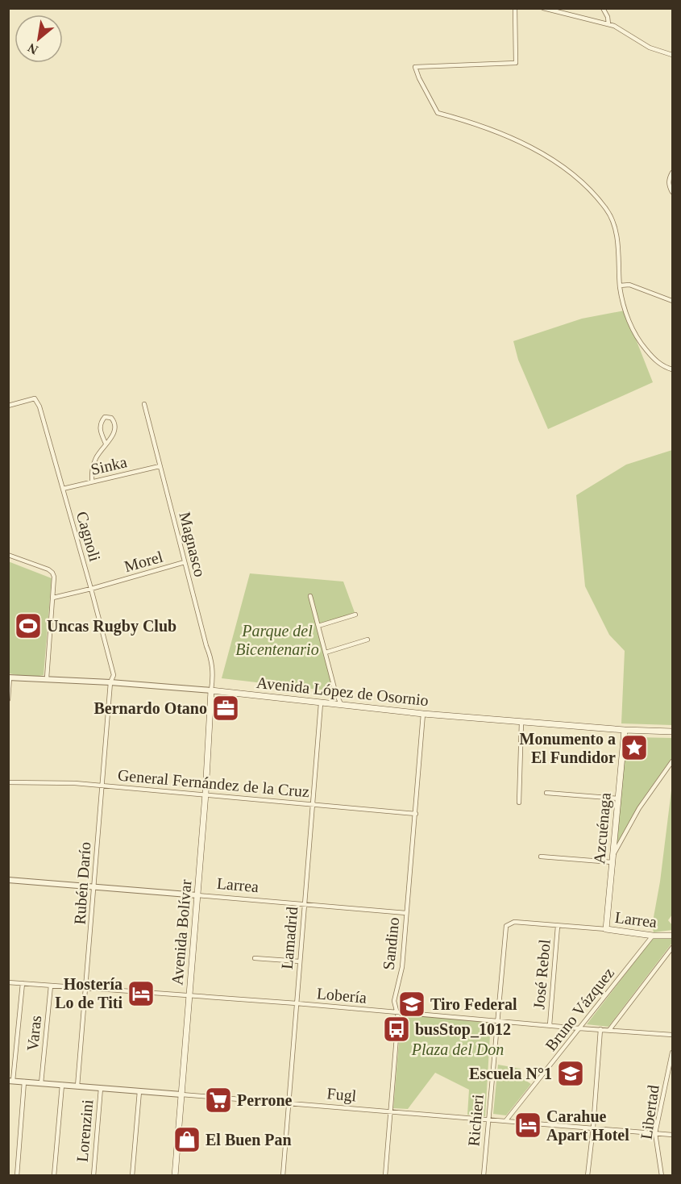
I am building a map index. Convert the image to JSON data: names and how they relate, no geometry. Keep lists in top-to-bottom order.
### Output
{
  "streets": {
    "main road": [
      "Avenida López de Osornio",
      "Azcuénaga",
      "Larrea",
      "Avenida Bolívar"
    ],
    "street": [
      "Sinka",
      "Cagnoli",
      "Magnasco",
      "Morel",
      "General Fernández de la Cruz",
      "Rubén Darío",
      "Lamadrid",
      "Sandino",
      "José Rebol",
      "Lobería",
      "Bruno Vázquez",
      "Varas",
      "Fugl",
      "Libertad",
      "Richieri",
      "Lorenzini"
    ]
  },
  "crossings": [
    ["Sinka", "Cagnoli"],
    ["Sinka", "Magnasco"],
    ["Cagnoli", "Morel"],
    ["Cagnoli", "Avenida López de Osornio"],
    ["Cagnoli", "Rubén Darío"],
    ["Magnasco", "Morel"],
    ["Magnasco", "Avenida López de Osornio"],
    ["Magnasco", "Avenida Bolívar"],
    ["Avenida López de Osornio", "Azcuénaga"],
    ["Avenida López de Osornio", "Rubén Darío"],
    ["Avenida López de Osornio", "Avenida Bolívar"],
    ["Avenida López de Osornio", "Lamadrid"],
    ["Avenida López de Osornio", "Sandino"],
    ["General Fernández de la Cruz", "Rubén Darío"],
    ["General Fernández de la Cruz", "Avenida Bolívar"],
    ["General Fernández de la Cruz", "Lamadrid"],
    ["General Fernández de la Cruz", "Sandino"],
    ["Azcuénaga", "Larrea"],
    ["Rubén Darío", "Larrea"],
    ["Rubén Darío", "Lobería"],
    ["Rubén Darío", "Fugl"],
    ["Larrea", "Avenida Bolívar"],
    ["Larrea", "Lamadrid"],
    ["Larrea", "Sandino"],
    ["Larrea", "José Rebol"],
    ["Larrea", "Bruno Vázquez"],
    ["Larrea", "Richieri"],
    ["Avenida Bolívar", "Lobería"],
    ["Avenida Bolívar", "Fugl"],
    ["Lamadrid", "Lobería"],
    ["Lamadrid", "Fugl"],
    ["Sandino", "Lobería"],
    ["Sandino", "Fugl"],
    ["José Rebol", "Lobería"],
    ["Lobería", "Bruno Vázquez"],
    ["Lobería", "Varas"],
    ["Lobería", "Richieri"],
    ["Bruno Vázquez", "Fugl"],
    ["Varas", "Fugl"],
    ["Fugl", "Libertad"],
    ["Fugl", "Richieri"],
    ["Fugl", "Lorenzini"]
  ],
  "parks": ["Parque del Bicentenario", "Plaza del Don"],
  "places": {
    "sports": ["Uncas Rugby Club"],
    "office": ["Bernardo Otano"],
    "place": ["Monumento a El Fundidor"],
    "hotel": ["Hostería Lo de Titi", "Carahue Apart Hotel"],
    "school or university": ["Tiro Federal", "Escuela N°1"],
    "bus stop": ["busStop_1012"],
    "supermarket": ["Perrone"],
    "shop": ["El Buen Pan"]
  },
  "north": "bottom left"
}
